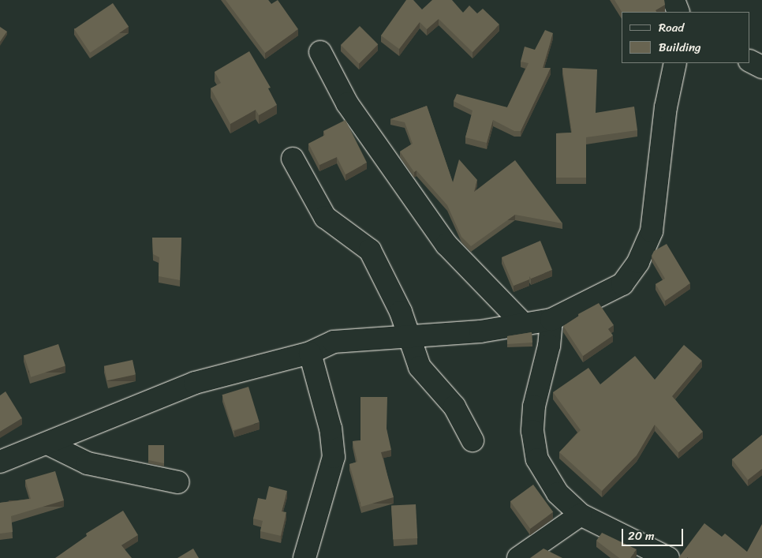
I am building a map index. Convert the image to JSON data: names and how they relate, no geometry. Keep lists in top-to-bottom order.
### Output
{
  "legend": ["Road", "Building"],
  "scale_bar": "20 m"
}
